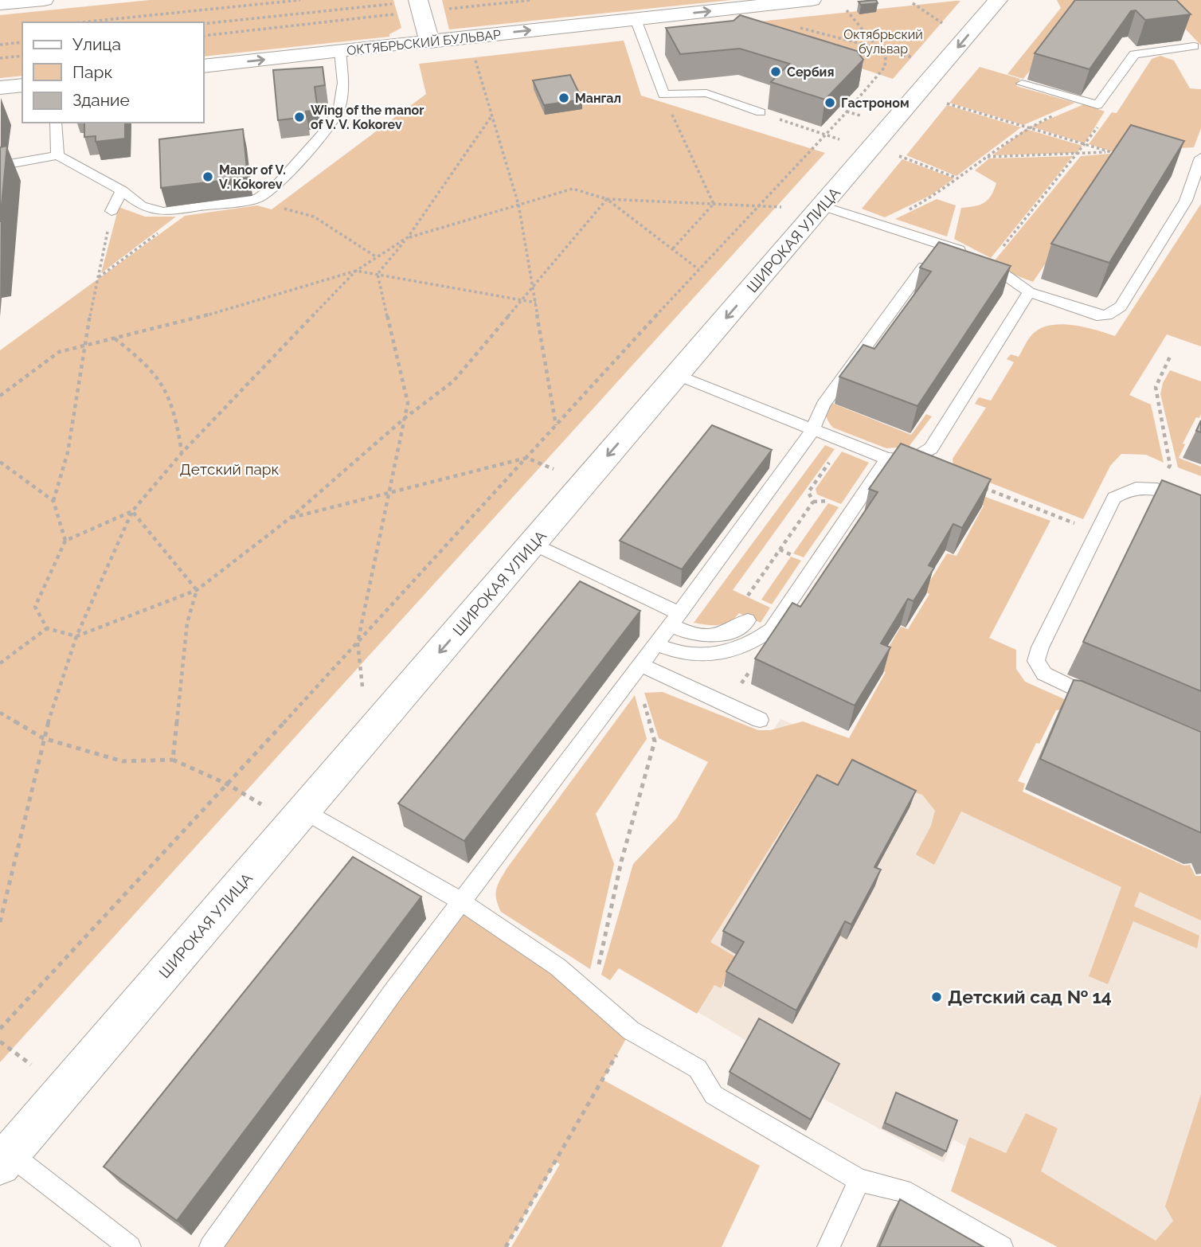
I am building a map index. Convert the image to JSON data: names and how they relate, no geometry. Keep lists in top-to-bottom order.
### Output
{
  "streets": {
    "street": ["ОКТЯБРЬСКИЙ БУЛЬВАР", "ШИРОКАЯ УЛИЦА"]
  },
  "one_way": ["ОКТЯБРЬСКИЙ БУЛЬВАР", "ШИРОКАЯ УЛИЦА"],
  "parks": ["Октябрьский бульвар", "Детский парк"],
  "places": [
    "Сербия",
    "Мангал",
    "Гастроном",
    "Wing of the manor of V. V. Kokorev",
    "Manor of V. V. Kokorev",
    "Детский сад № 14"
  ],
  "legend": ["Улица", "Парк", "Здание"]
}
